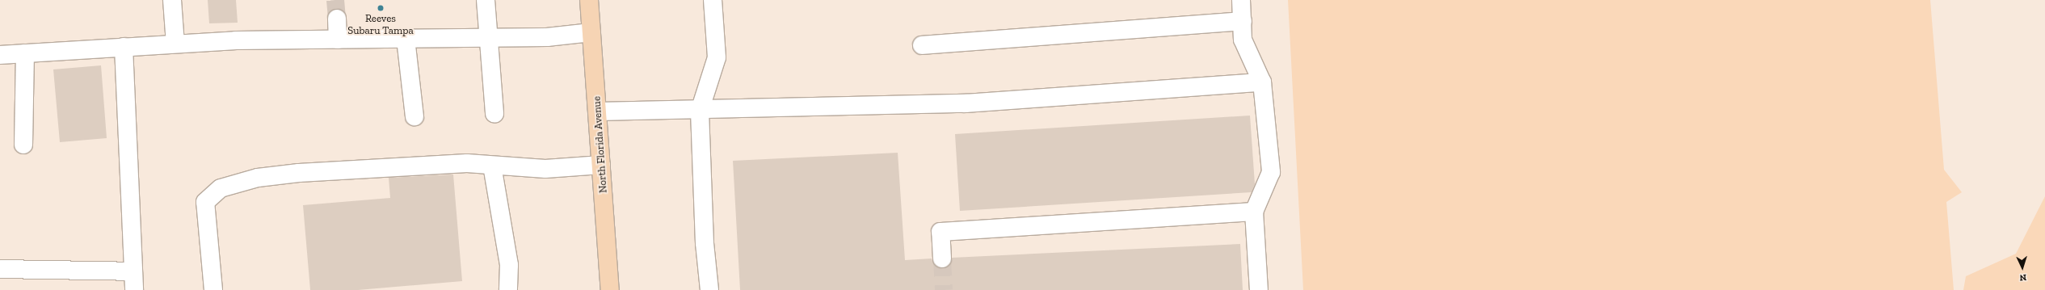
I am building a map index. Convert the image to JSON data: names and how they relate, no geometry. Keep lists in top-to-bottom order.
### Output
{
  "streets": {
    "main road": ["North Florida Avenue"]
  },
  "places": ["Reeves Subaru Tampa"],
  "north": "bottom"
}
